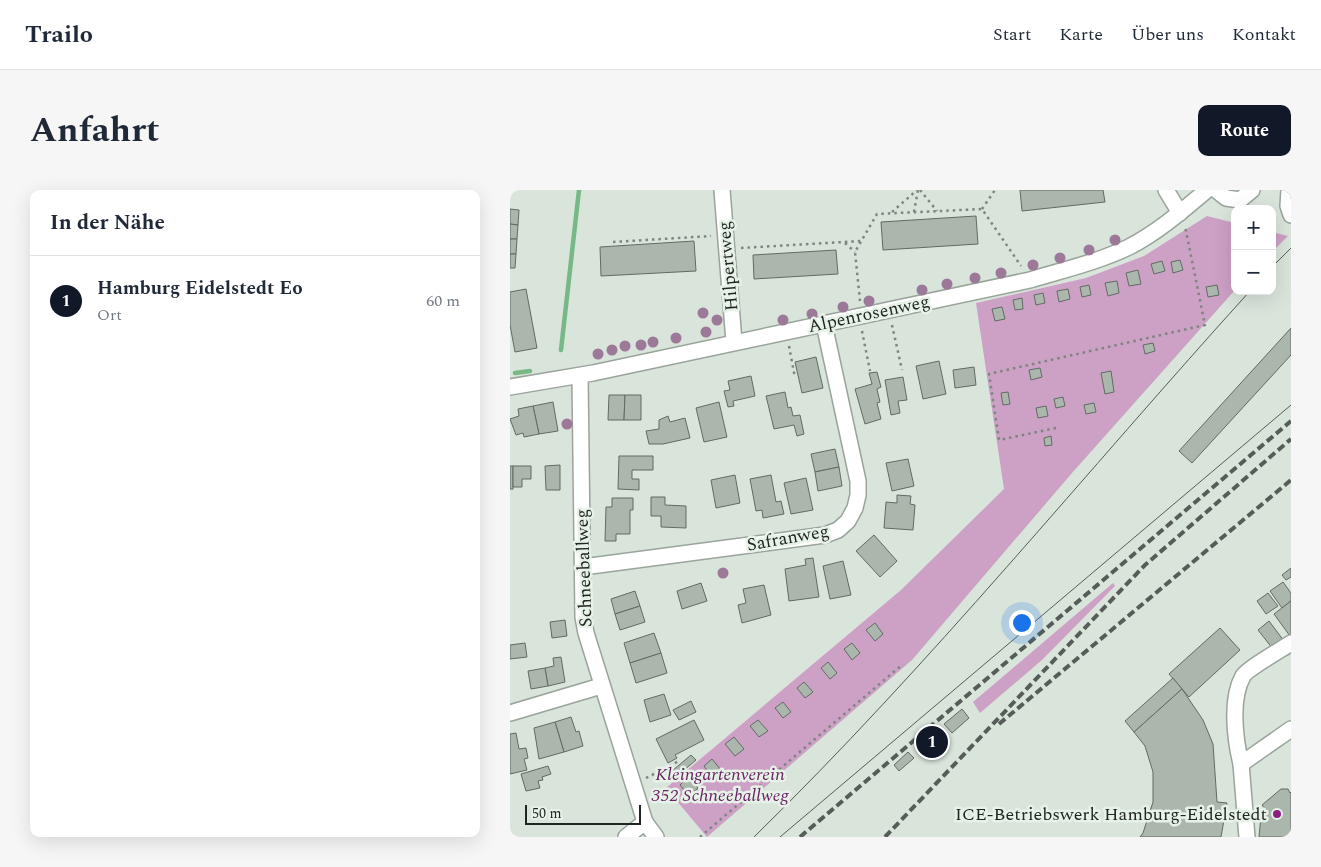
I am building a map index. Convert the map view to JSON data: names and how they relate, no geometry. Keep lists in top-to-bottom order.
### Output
{
  "streets": {
    "street": [
      "Hilpertweg",
      "Alpenrosenweg",
      "Safranweg",
      "Schneeballweg"
    ]
  },
  "crossings": [
    ["Hilpertweg", "Alpenrosenweg"],
    ["Alpenrosenweg", "Safranweg"],
    ["Alpenrosenweg", "Schneeballweg"],
    ["Safranweg", "Schneeballweg"]
  ],
  "parks": ["Kleingartenverein 352 Schneeballweg"],
  "places": ["ICE-Betriebswerk Hamburg-Eidelstedt"],
  "scale_bar": "50 m",
  "page": {
    "header": "Trailo",
    "nav": [
      "Start",
      "Karte",
      "Über uns",
      "Kontakt"
    ],
    "title": "Anfahrt",
    "buttons": "Route",
    "heading": "In der Nähe",
    "map_buttons": ["+", "−"],
    "list": [
      {
        "mark": "1",
        "name": "Hamburg Eidelstedt Eo",
        "note": "Ort",
        "value": "60 m"
      }
    ],
    "pins": "1",
    "scale": "50 m"
  }
}
